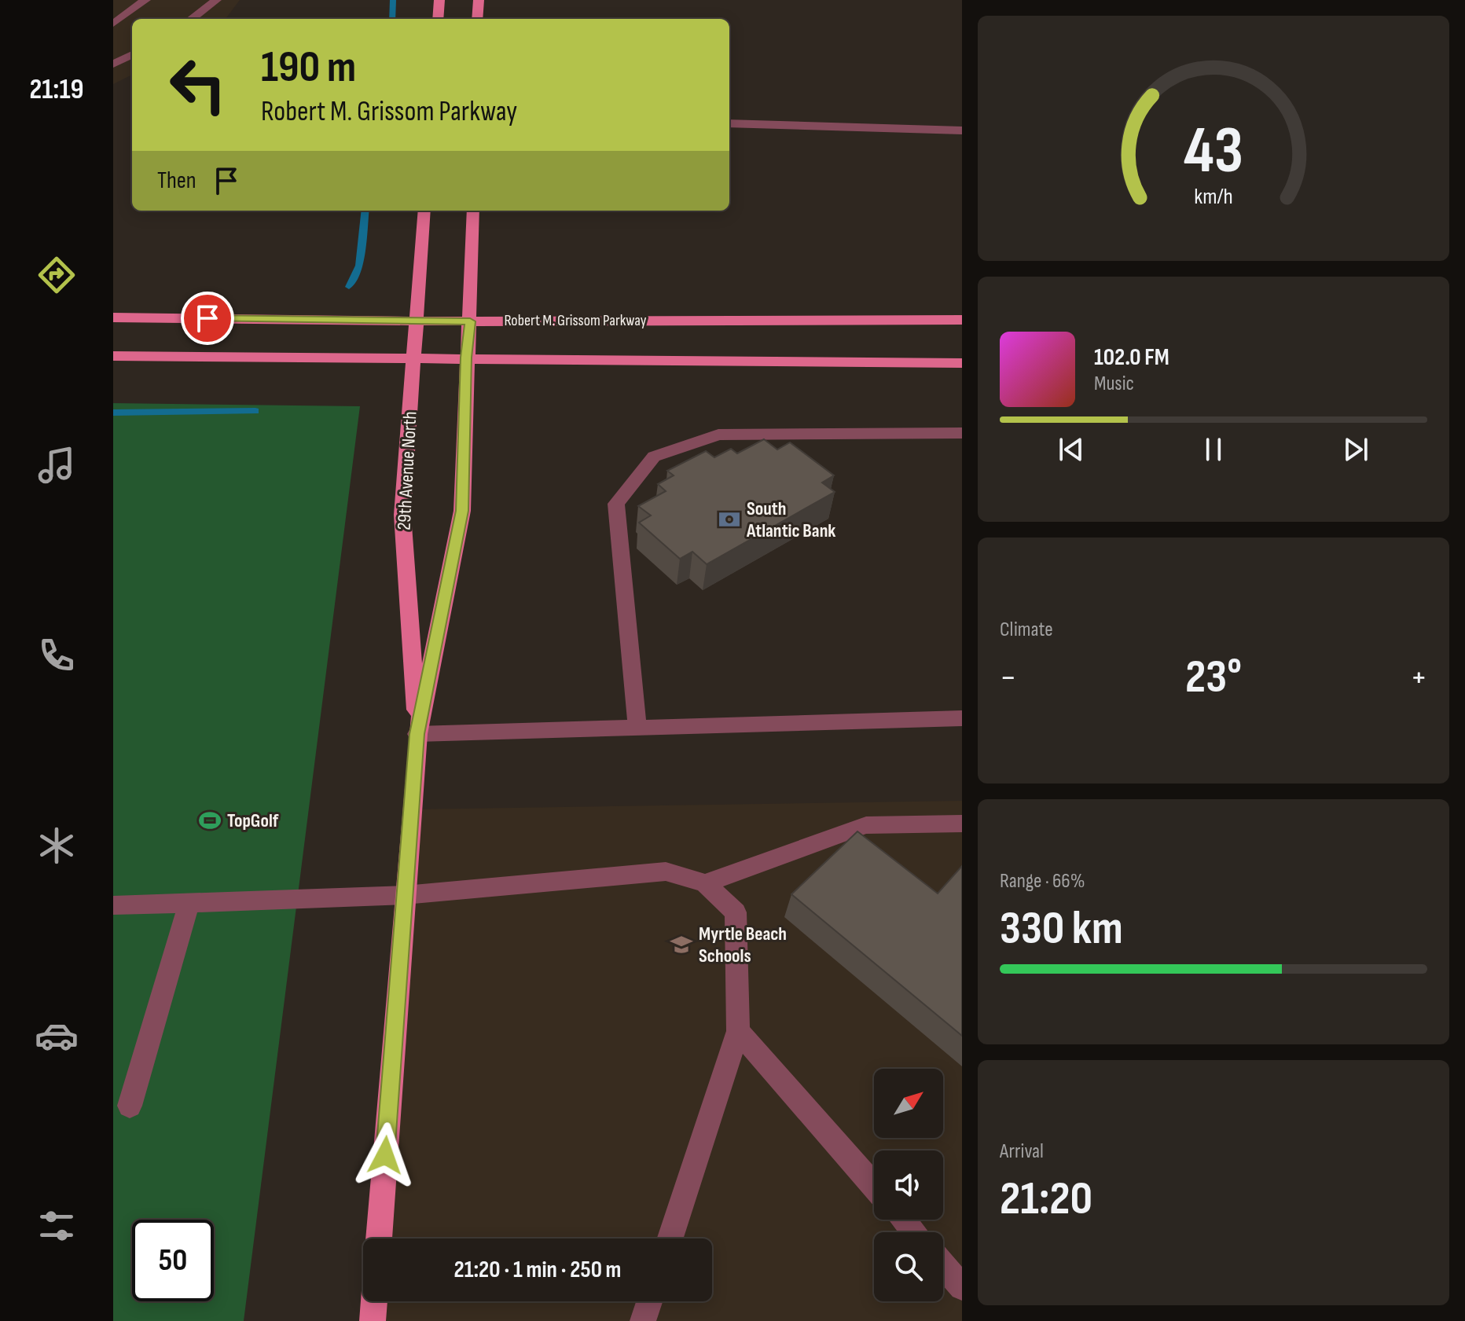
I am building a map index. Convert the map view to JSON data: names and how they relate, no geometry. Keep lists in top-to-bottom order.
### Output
{
  "streets": {
    "main road": ["Robert M. Grissom Parkway", "29th Avenue North"]
  },
  "crossings": [
    ["Robert M. Grissom Parkway", "29th Avenue North"]
  ],
  "places": {
    "bank": ["South Atlantic Bank"],
    "sports": ["TopGolf"],
    "school or university": ["Myrtle Beach Schools"]
  },
  "north": "top right",
  "page": {
    "tabs": "21:19",
    "turn": ["190 m", "Robert M. Grissom Parkway"],
    "then": "Then",
    "song": ["102.0 FM", "Music"],
    "tile": [
      "Climate",
      ["Range · 66%", "330 km"],
      ["Arrival", "21:20"]
    ],
    "heat": ["−", "23°", "+"],
    "limit": "50",
    "trip": "21:20 · 1 min · 250 m",
    "gauge": ["43", "km/h"]
  }
}
